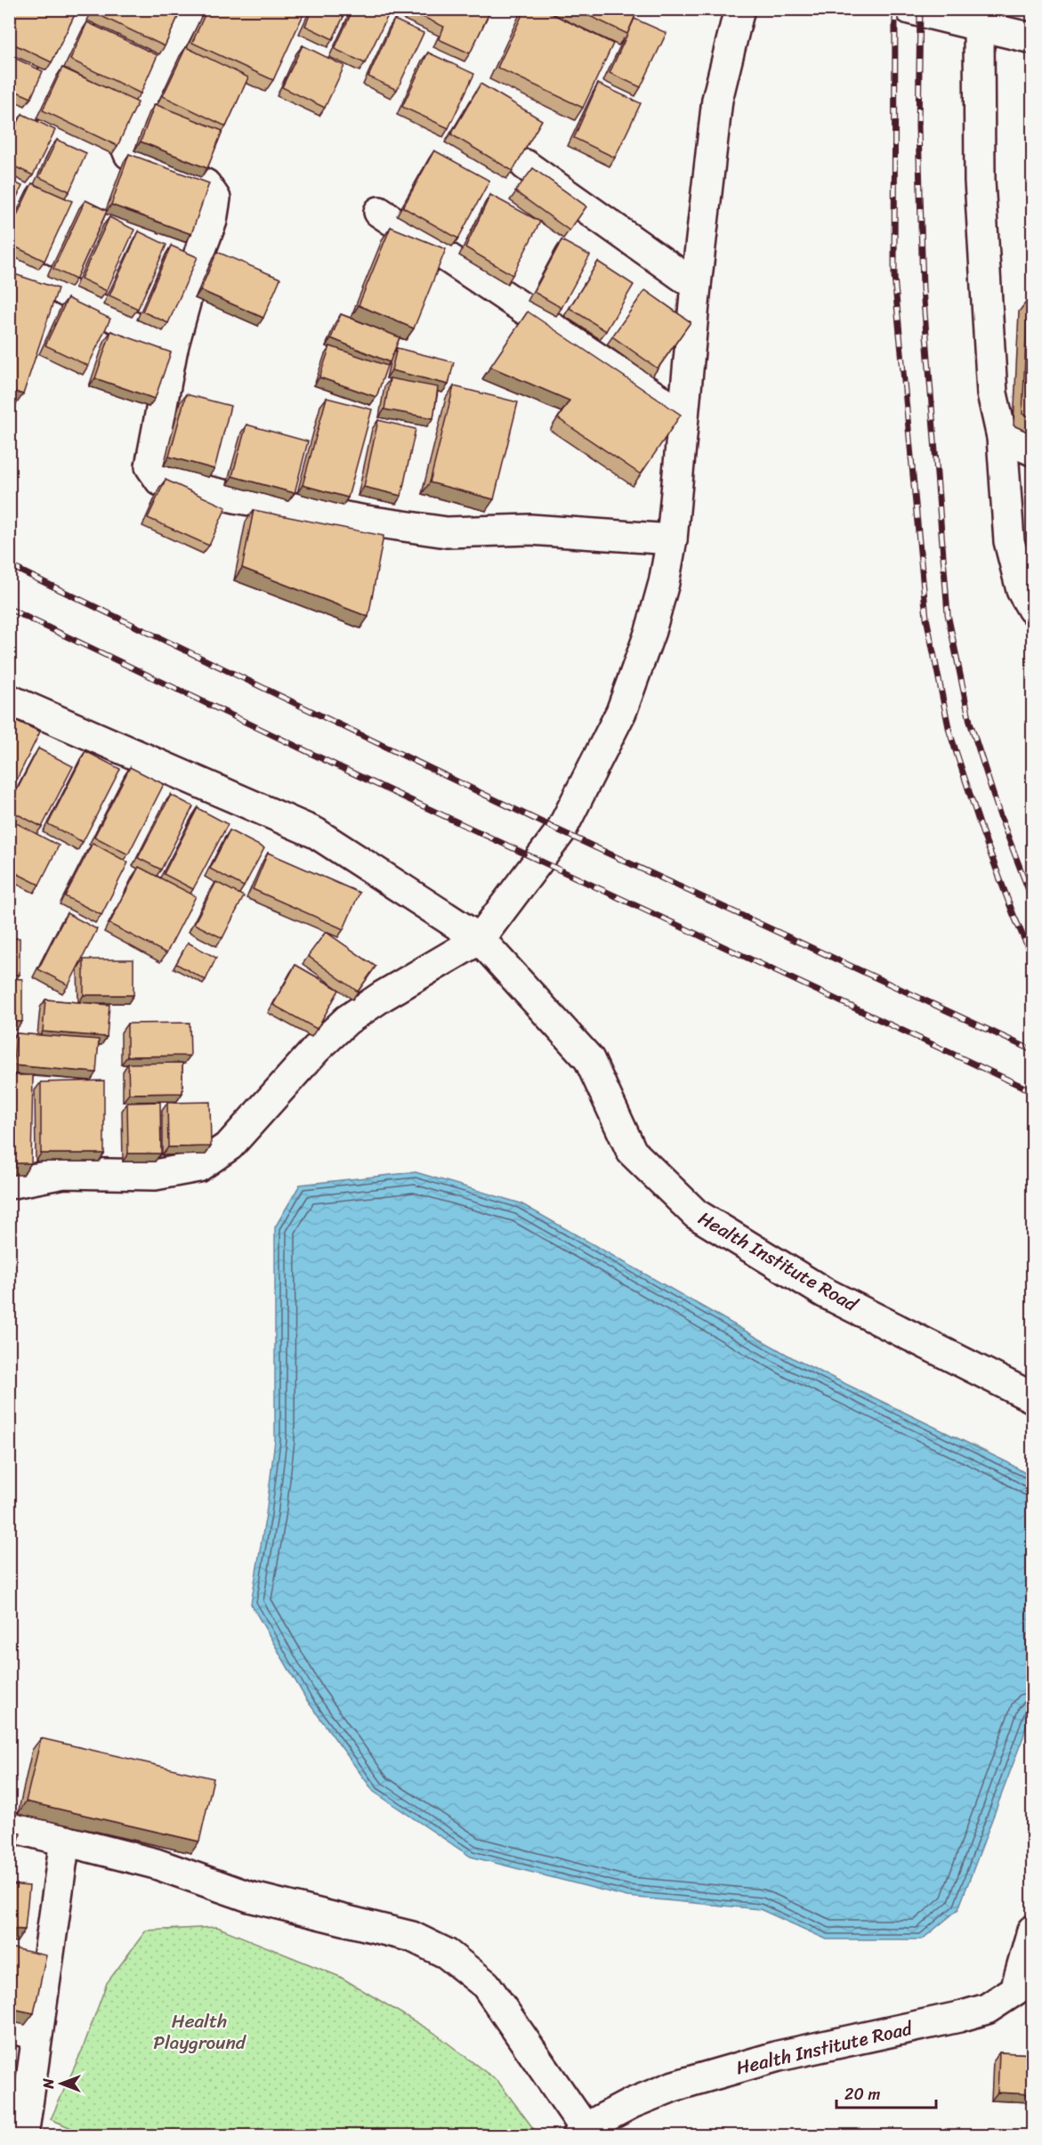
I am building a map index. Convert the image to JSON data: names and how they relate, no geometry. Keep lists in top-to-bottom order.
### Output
{
  "streets": {
    "street": ["Health Institute Road"]
  },
  "parks": ["Health Playground"],
  "scale_bar": "20 m",
  "north": "left"
}
